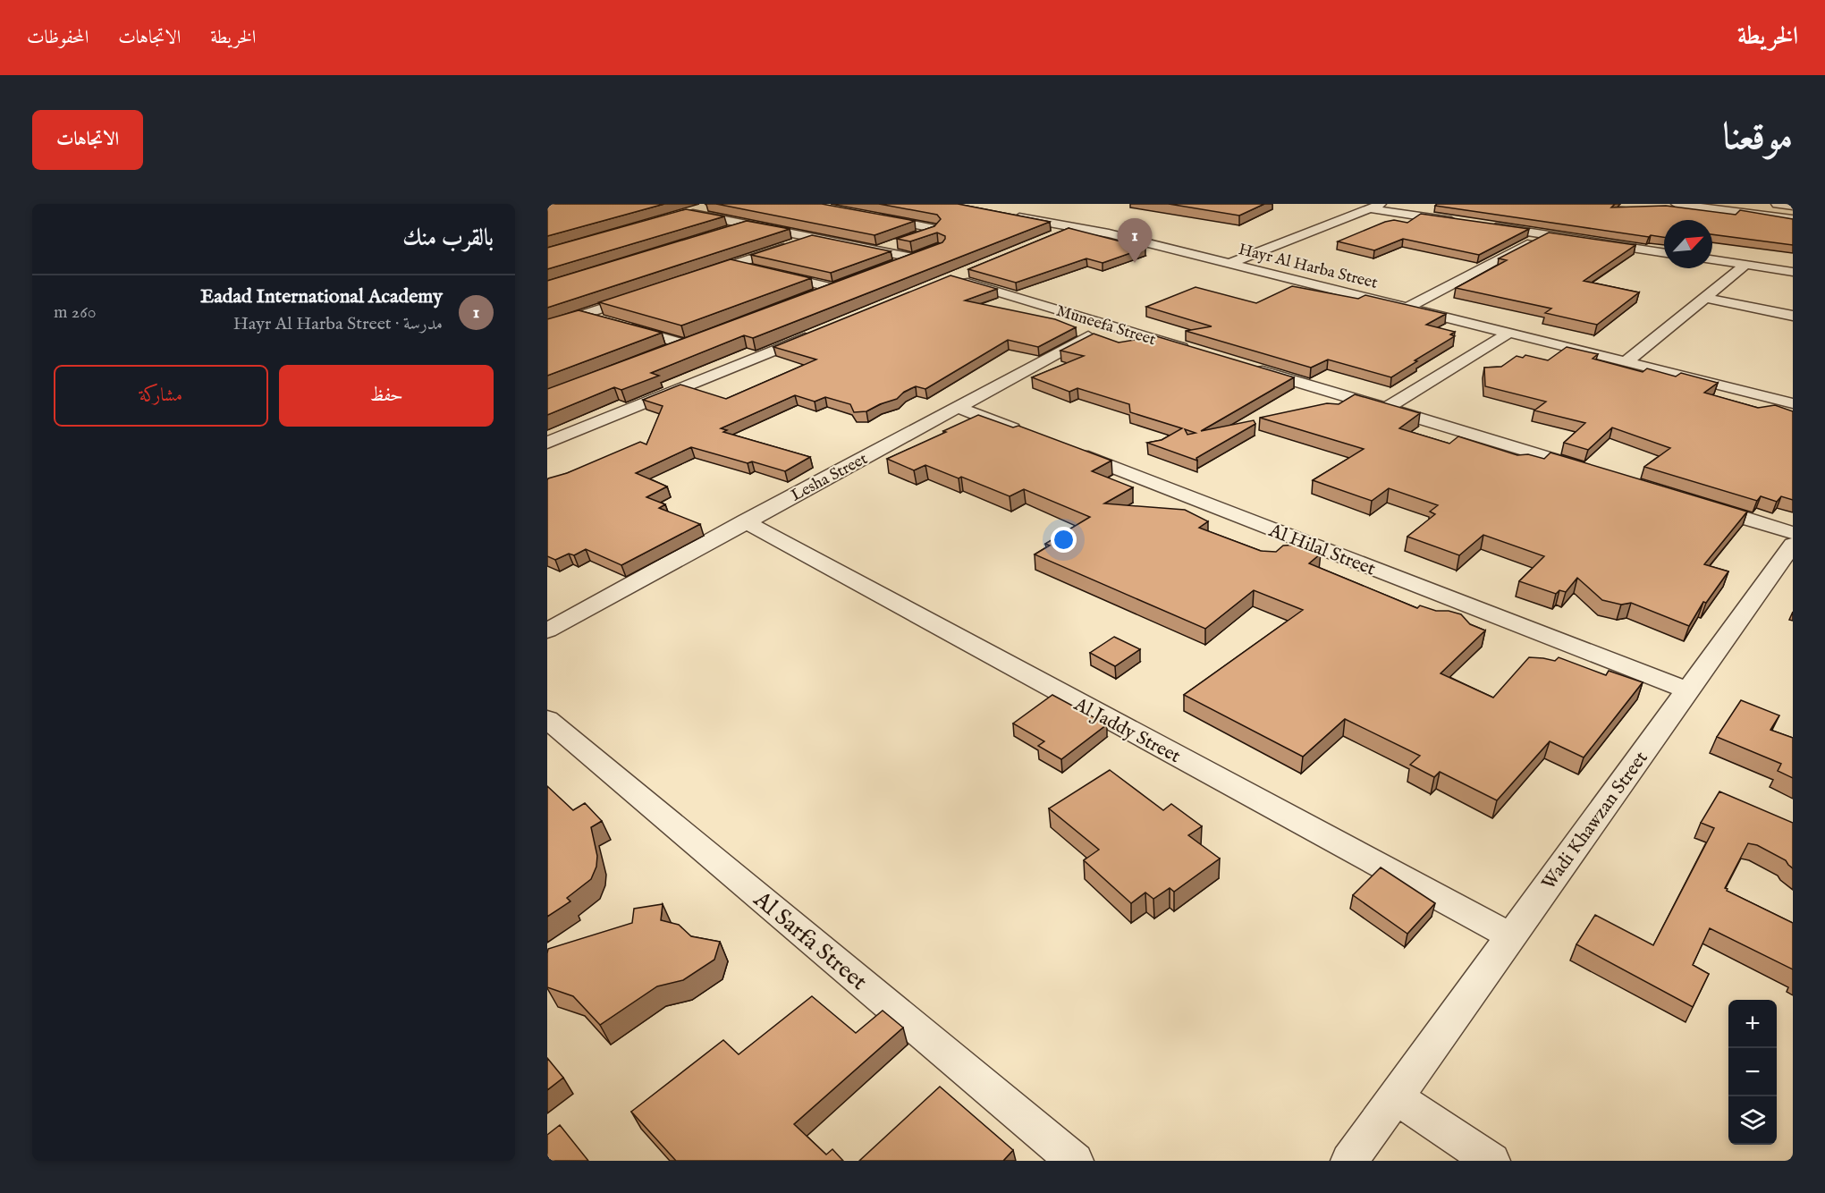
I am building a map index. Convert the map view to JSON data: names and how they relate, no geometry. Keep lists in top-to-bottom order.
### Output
{
  "streets": {
    "street": [
      "Hayr Al Harba Street",
      "Muneefa Street",
      "Lesha Street",
      "Al Hilal Street",
      "Al Jaddy Street",
      "Wadi Khawzan Street",
      "Al Sarfa Street"
    ]
  },
  "crossings": [
    ["Muneefa Street", "Lesha Street"],
    ["Lesha Street", "Al Jaddy Street"],
    ["Al Hilal Street", "Wadi Khawzan Street"],
    ["Al Jaddy Street", "Wadi Khawzan Street"]
  ],
  "north": "top right",
  "page": {
    "header": "الخريطة",
    "nav": ["الخريطة", "الاتجاهات", "المحفوظات"],
    "title": "موقعنا",
    "buttons": [
      "الاتجاهات",
      ["حفظ", "مشاركة"]
    ],
    "heading": "بالقرب منك",
    "pins": "1",
    "list": [
      {
        "mark": "1",
        "name": "Eadad International Academy",
        "note": "مدرسة · Hayr Al Harba Street",
        "value": "260 m"
      }
    ],
    "map_buttons": ["+", "−"]
  }
}
